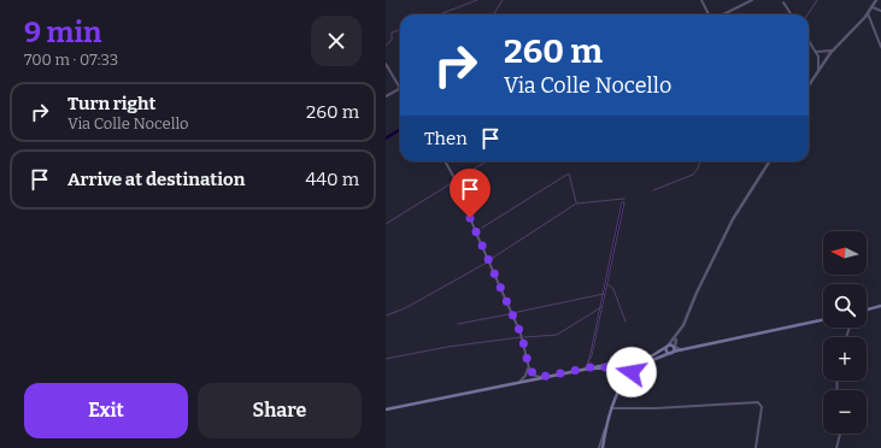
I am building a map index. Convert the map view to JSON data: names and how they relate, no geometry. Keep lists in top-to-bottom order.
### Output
{
  "north": "left",
  "page": {
    "heading": ["9 min", "700 m · 07:33"],
    "turn": ["260 m", "Via Colle Nocello"],
    "list": [
      {
        "name": "Turn right",
        "note": "Via Colle Nocello",
        "value": "260 m"
      },
      {
        "name": "Arrive at destination",
        "value": "440 m"
      }
    ],
    "then": "Then",
    "map_buttons": ["+", "−"],
    "buttons": ["Exit", "Share"]
  }
}
